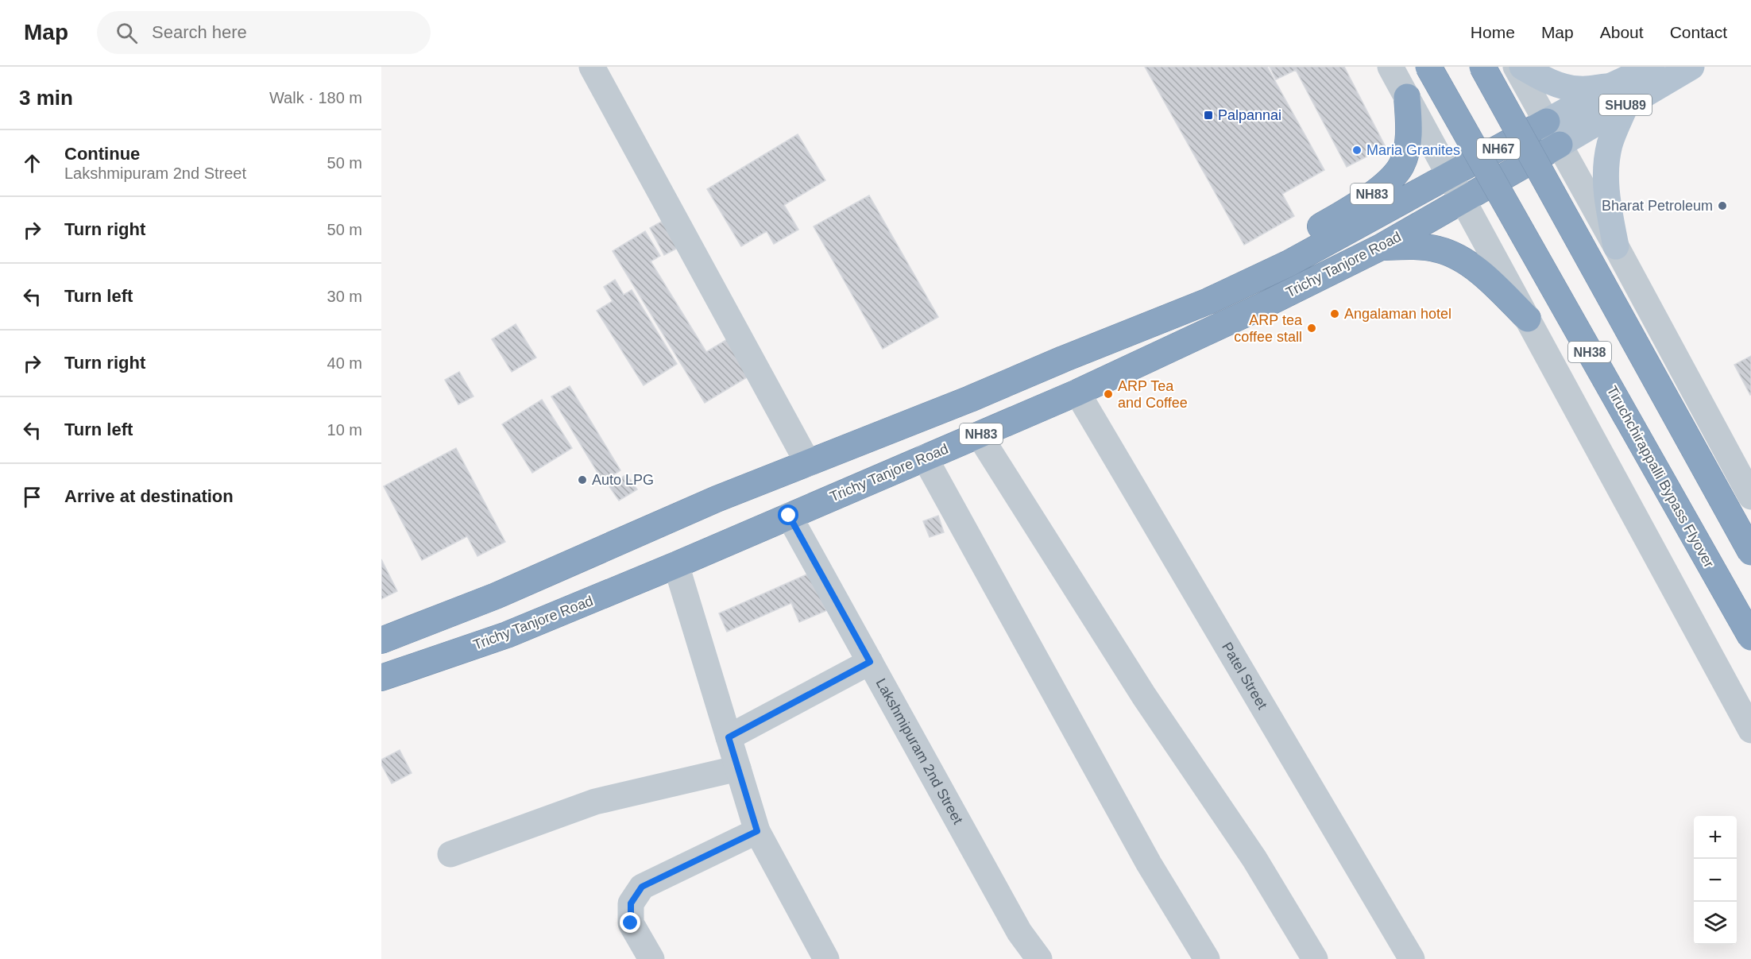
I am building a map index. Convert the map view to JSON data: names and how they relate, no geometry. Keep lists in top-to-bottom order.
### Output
{
  "streets": {
    "highway": [
      "NH67",
      "NH83",
      "Trichy Tanjore Road",
      "NH38",
      "Tiruchchirappalli Bypass Flyover"
    ],
    "main road": ["SHU89"],
    "street": ["Patel Street", "Lakshmipuram 2nd Street"]
  },
  "crossings": [
    ["SHU89", "Trichy Tanjore Road"],
    ["NH83", "Trichy Tanjore Road"],
    ["Trichy Tanjore Road", "Patel Street"],
    ["Trichy Tanjore Road", "Lakshmipuram 2nd Street"]
  ],
  "places": {
    "transit": ["Palpannai"],
    "other": [
      "Maria Granites",
      "Bharat Petroleum",
      "Angalaman hotel",
      "ARP tea coffee stall",
      "ARP Tea and Coffee",
      "Auto LPG"
    ]
  },
  "page": {
    "header": "Map",
    "search": "Search here",
    "nav": [
      "Home",
      "Map",
      "About",
      "Contact"
    ],
    "heading": ["3 min", "Walk · 180 m"],
    "list": [
      ["Continue", "Lakshmipuram 2nd Street", "50 m"],
      ["Turn right", "50 m"],
      ["Turn left", "30 m"],
      ["Turn right", "40 m"],
      ["Turn left", "10 m"],
      "Arrive at destination"
    ],
    "map_buttons": ["+", "−"]
  }
}
